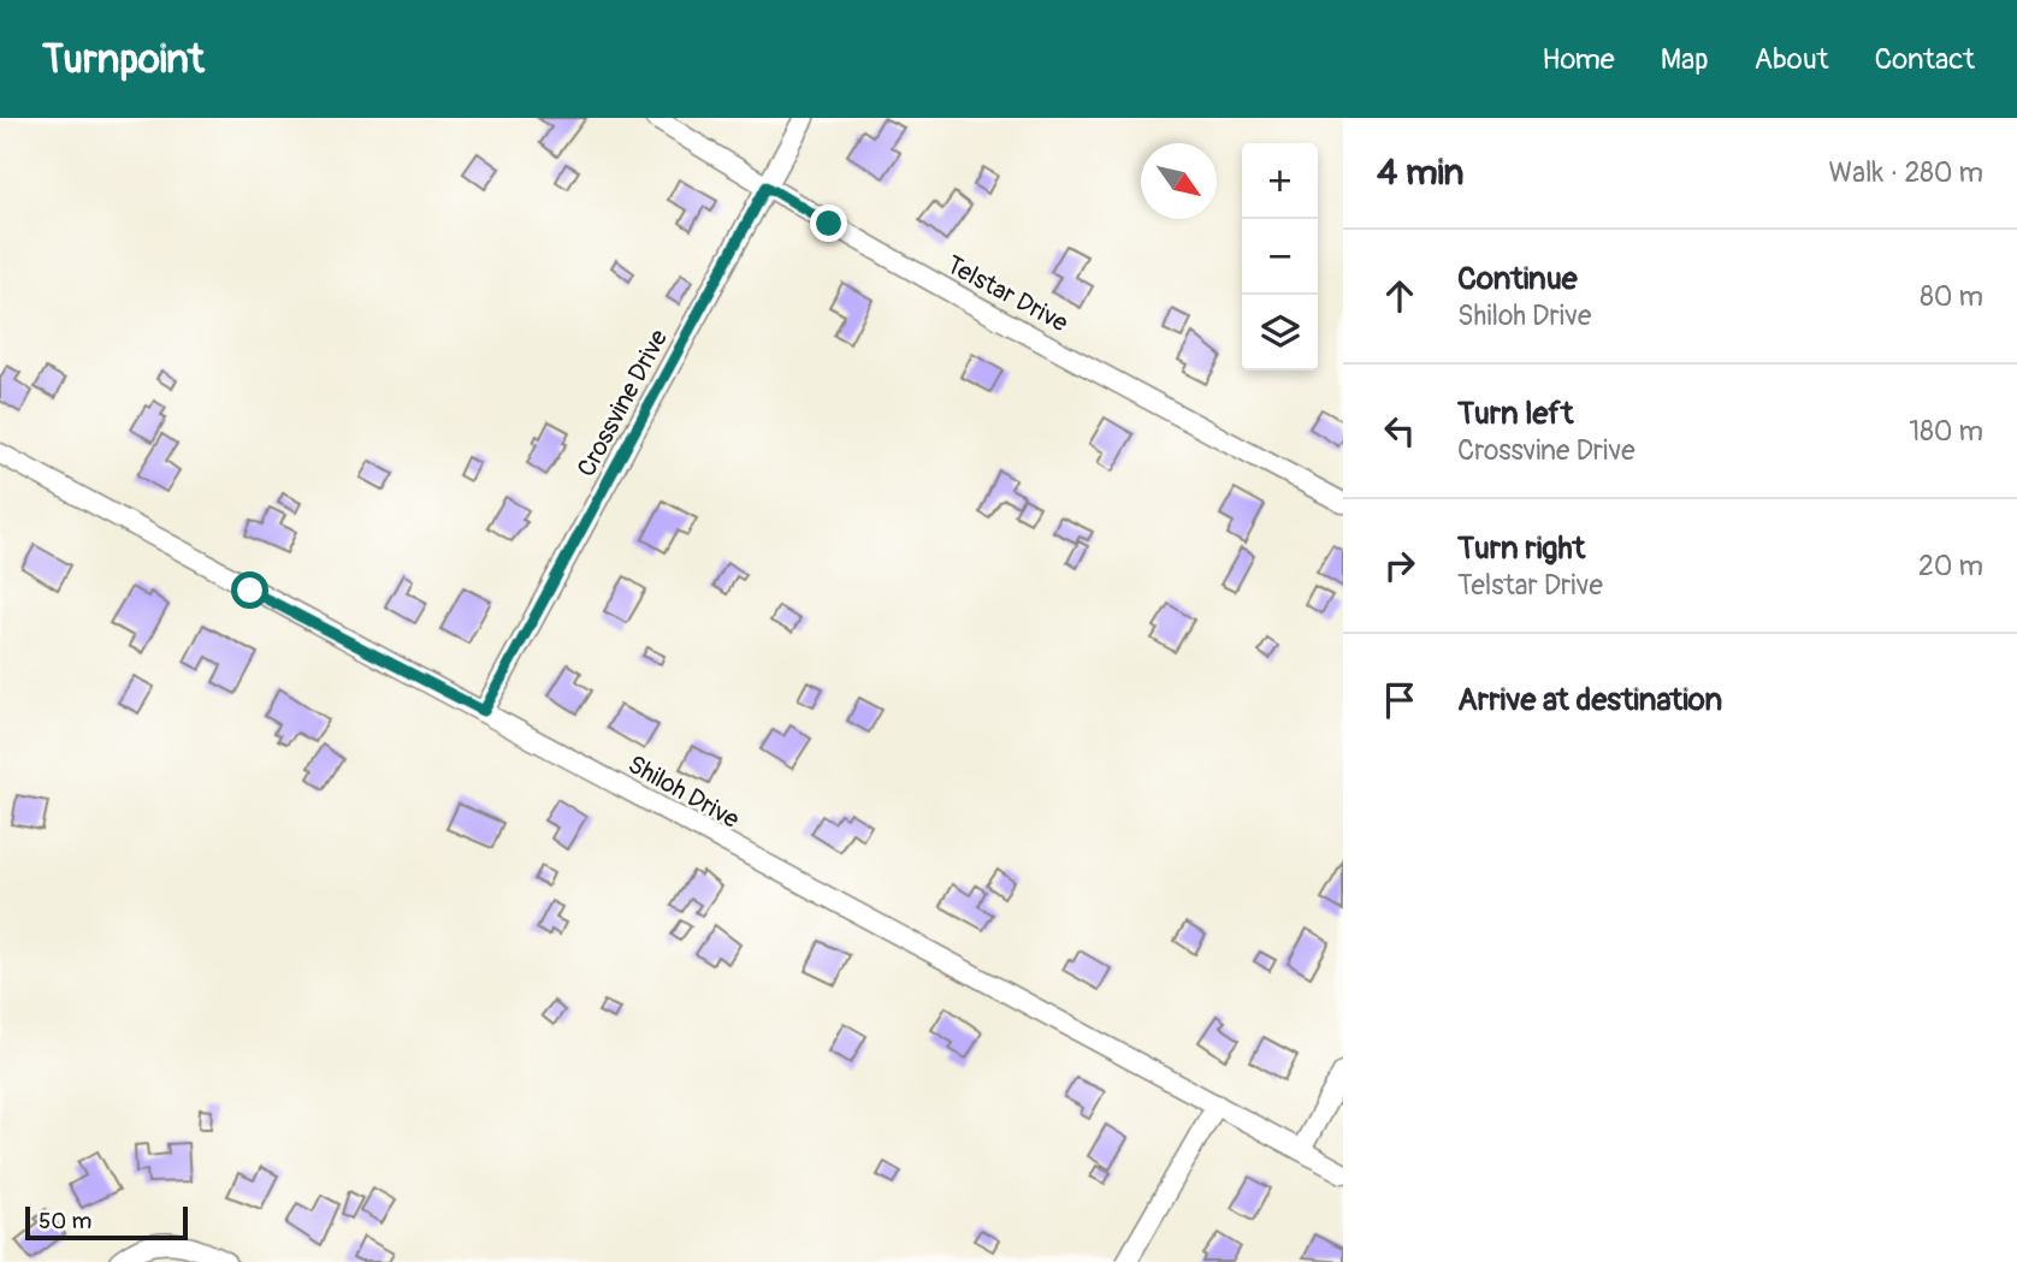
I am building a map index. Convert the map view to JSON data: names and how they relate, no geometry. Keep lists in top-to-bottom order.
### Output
{
  "streets": {
    "street": ["Telstar Drive", "Crossvine Drive", "Shiloh Drive"]
  },
  "crossings": [
    ["Telstar Drive", "Crossvine Drive"],
    ["Crossvine Drive", "Shiloh Drive"]
  ],
  "scale_bar": "50 m",
  "north": "bottom right",
  "page": {
    "header": "Turnpoint",
    "nav": [
      "Home",
      "Map",
      "About",
      "Contact"
    ],
    "heading": ["4 min", "Walk · 280 m"],
    "map_buttons": ["+", "−"],
    "list": [
      ["Continue", "Shiloh Drive", "80 m"],
      ["Turn left", "Crossvine Drive", "180 m"],
      ["Turn right", "Telstar Drive", "20 m"],
      "Arrive at destination"
    ],
    "scale": "50 m"
  }
}
